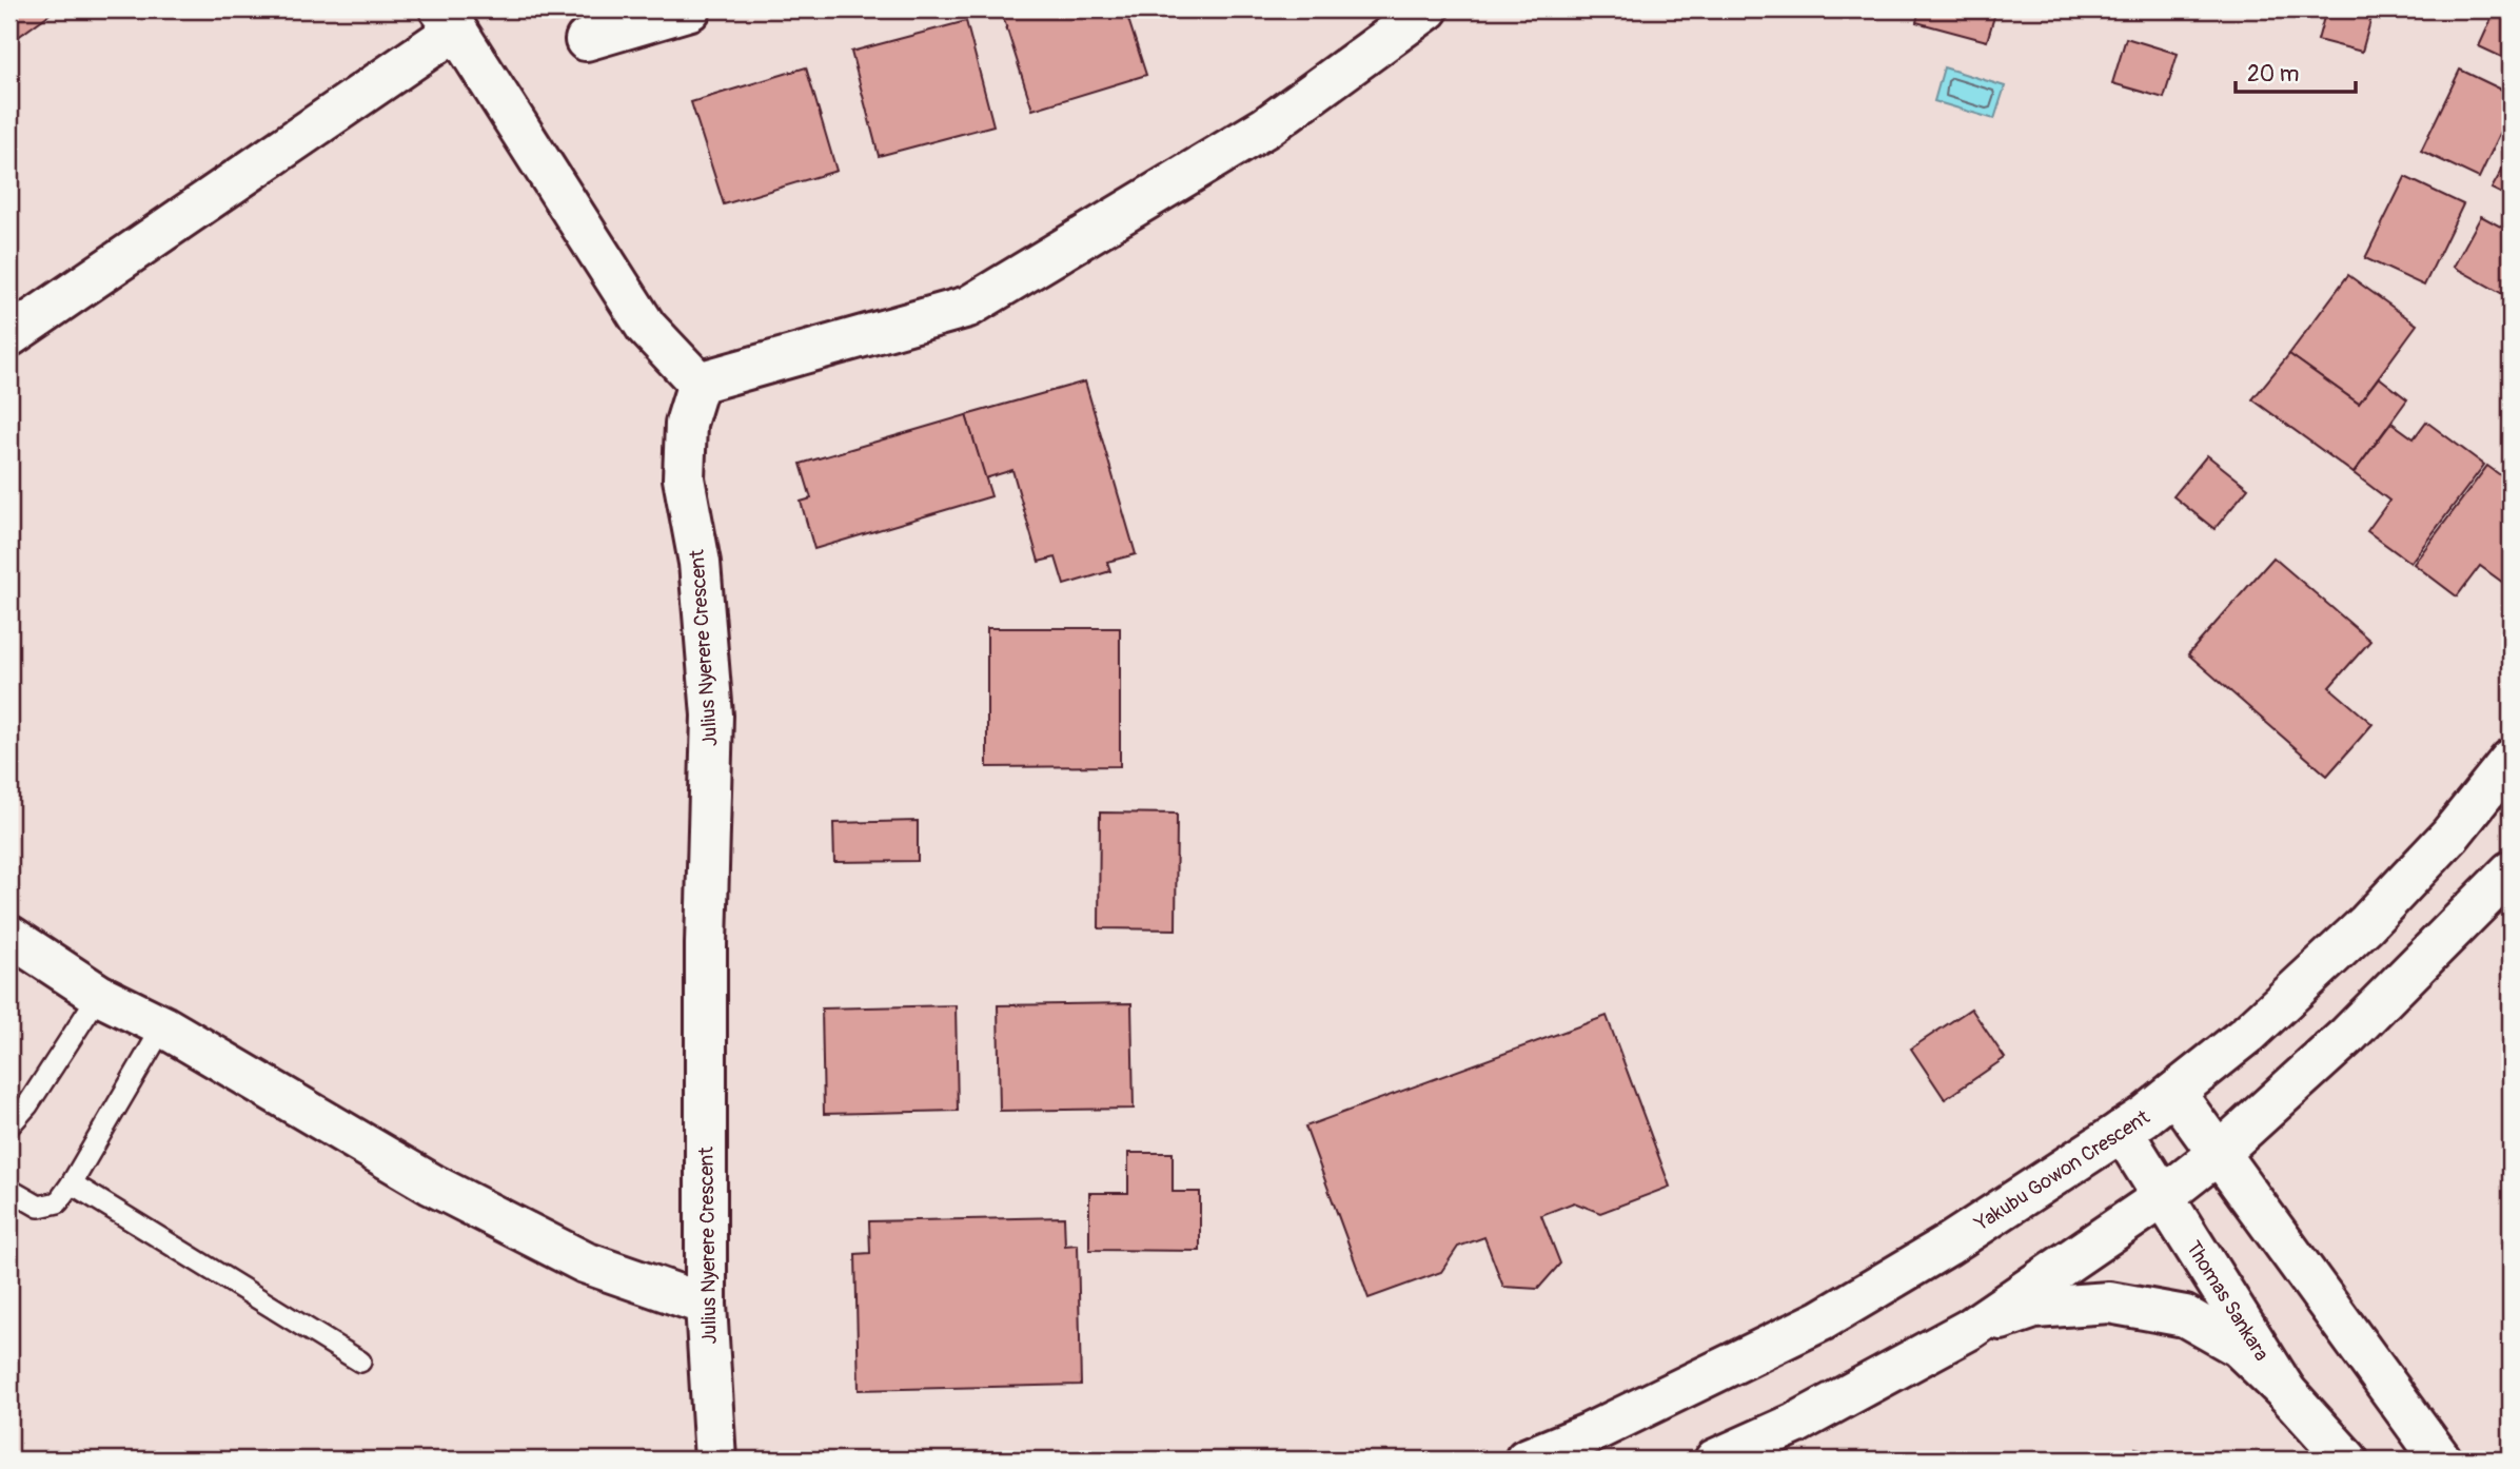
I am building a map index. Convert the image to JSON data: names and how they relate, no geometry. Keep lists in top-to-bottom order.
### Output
{
  "streets": {
    "street": ["Julius Nyerere Crescent", "Yakubu Gowon Crescent", "Thomas Sankara"]
  },
  "crossings": [
    ["Yakubu Gowon Crescent", "Thomas Sankara"]
  ],
  "scale_bar": "20 m"
}
